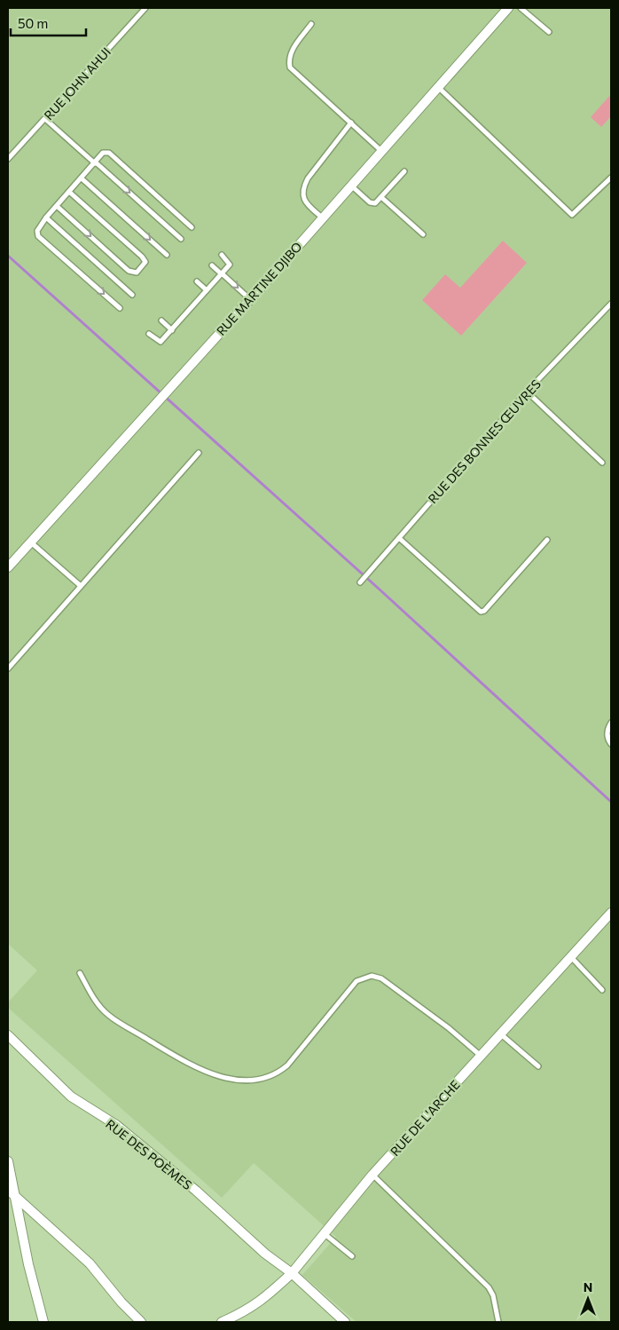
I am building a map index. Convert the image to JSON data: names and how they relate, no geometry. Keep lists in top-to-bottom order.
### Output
{
  "streets": {
    "street": ["RUE MARTINE DJIBO", "RUE DE L'ARCHE", "RUE DES POÈMES"],
    "lane": ["RUE JOHN AHUI", "RUE DES BONNES ŒUVRES"]
  },
  "crossings": [
    ["RUE DE L'ARCHE", "RUE DES POÈMES"]
  ],
  "scale_bar": "50 m",
  "north": "top"
}
